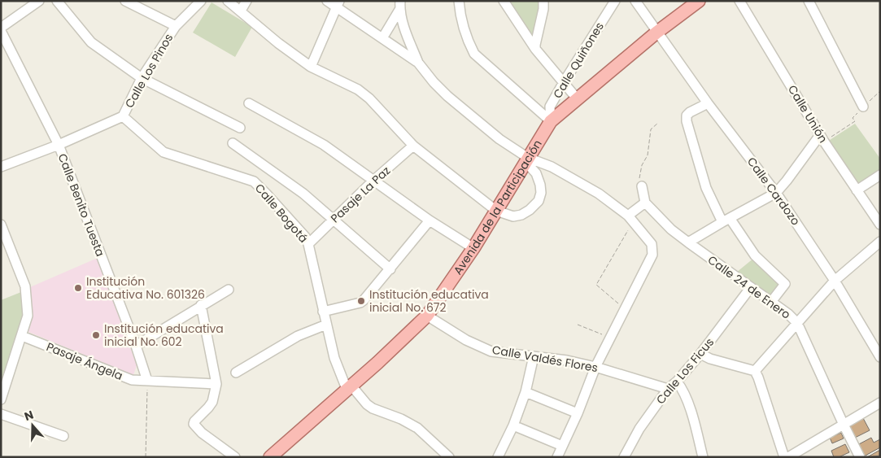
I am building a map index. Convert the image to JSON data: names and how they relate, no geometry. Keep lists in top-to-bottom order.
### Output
{
  "streets": {
    "main road": ["Avenida de la Participación"],
    "street": [
      "Calle Quiñones",
      "Calle Los Pinos",
      "Calle Unión",
      "Calle Cardozo",
      "Pasaje La Paz",
      "Calle Benito Tuesta",
      "Calle Bogotá",
      "Calle 24 de Enero",
      "Calle Valdés Flores",
      "Pasaje Ángela",
      "Calle Los Ficus"
    ]
  },
  "crossings": [
    ["Calle Quiñones", "Avenida de la Participación"],
    ["Calle Los Pinos", "Calle Benito Tuesta"],
    ["Calle Los Pinos", "Calle Bogotá"],
    ["Calle Cardozo", "Avenida de la Participación"],
    ["Pasaje La Paz", "Calle Bogotá"],
    ["Calle Benito Tuesta", "Pasaje Ángela"],
    ["Avenida de la Participación", "Calle Bogotá"],
    ["Avenida de la Participación", "Calle Valdés Flores"],
    ["Calle 24 de Enero", "Calle Los Ficus"],
    ["Calle Valdés Flores", "Calle Los Ficus"]
  ],
  "places": ["Institución Educativa No. 601326", "Institución educativa inicial No. 672", "Institución educativa inicial No. 602"],
  "north": "top"
}
